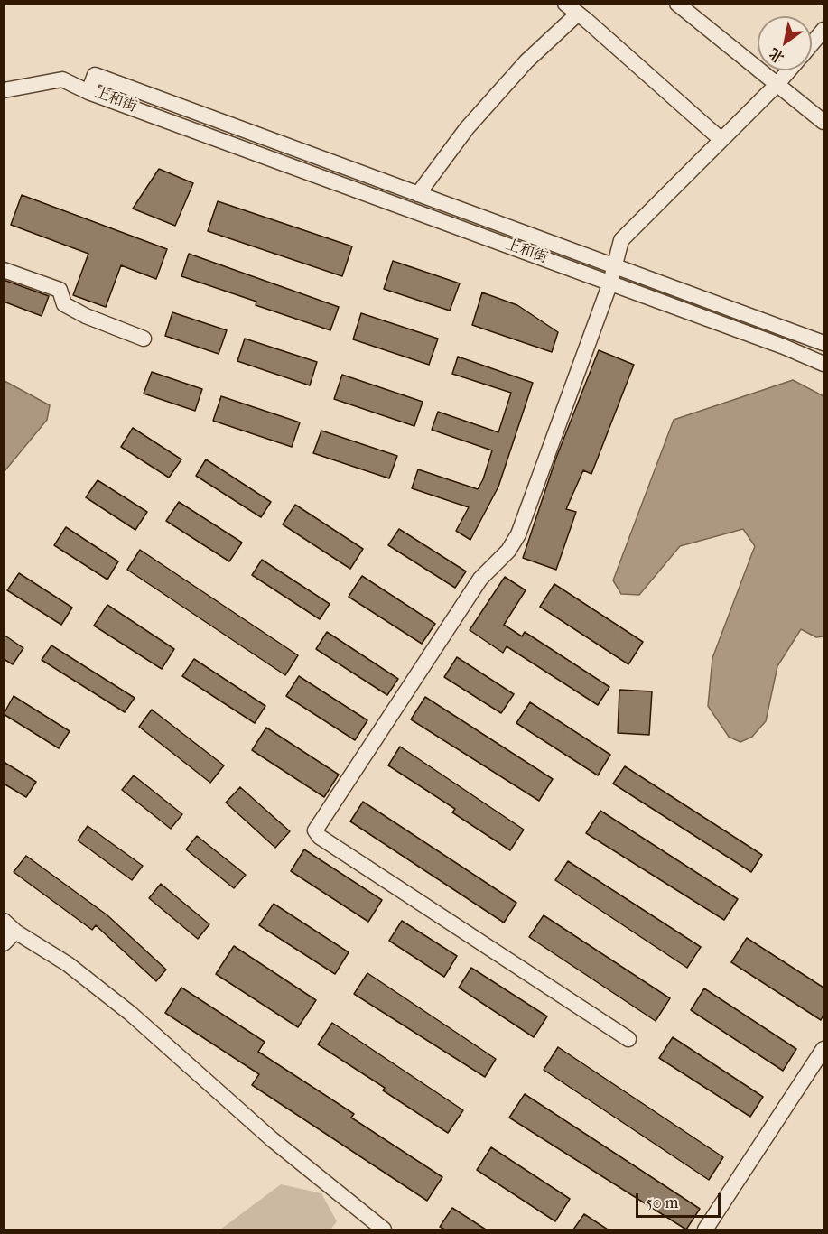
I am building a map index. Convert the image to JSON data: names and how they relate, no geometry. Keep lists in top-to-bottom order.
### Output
{
  "streets": {
    "street": ["上和街"]
  },
  "scale_bar": "50 m",
  "north": "bottom left"
}
